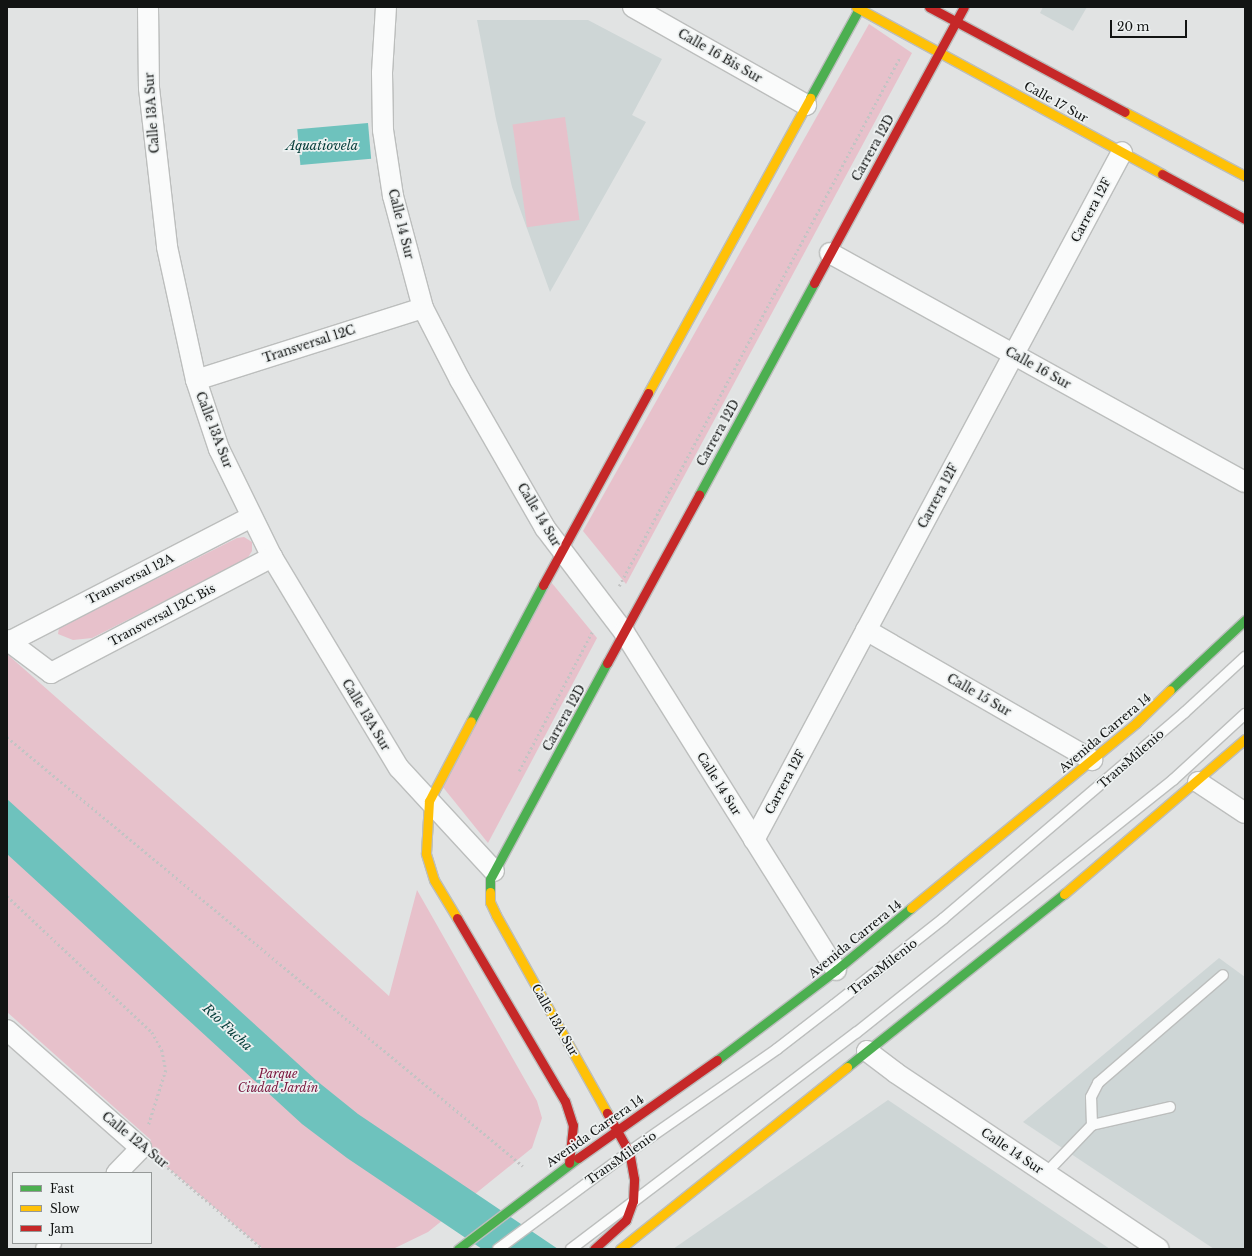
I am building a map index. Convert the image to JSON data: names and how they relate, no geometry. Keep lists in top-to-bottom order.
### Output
{
  "streets": {
    "street": [
      "Calle 16 Bis Sur",
      "Calle 17 Sur",
      "Calle 13A Sur",
      "Carrera 12D",
      "Carrera 12F",
      "Calle 14 Sur",
      "Transversal 12C",
      "Calle 16 Sur",
      "Transversal 12A",
      "Transversal 12C Bis",
      "Calle 15 Sur",
      "Avenida Carrera 14",
      "Calle 12A Sur"
    ],
    "lane": ["TransMilenio"]
  },
  "crossings": [
    ["Calle 17 Sur", "Carrera 12D"],
    ["Calle 17 Sur", "Carrera 12F"],
    ["Calle 13A Sur", "Carrera 12D"],
    ["Calle 13A Sur", "Transversal 12C"],
    ["Calle 13A Sur", "Transversal 12A"],
    ["Calle 13A Sur", "Transversal 12C Bis"],
    ["Calle 13A Sur", "Avenida Carrera 14"],
    ["Calle 13A Sur", "TransMilenio"],
    ["Carrera 12D", "Calle 14 Sur"],
    ["Carrera 12D", "Calle 16 Sur"],
    ["Carrera 12F", "Calle 14 Sur"],
    ["Carrera 12F", "Calle 16 Sur"],
    ["Carrera 12F", "Calle 15 Sur"],
    ["Calle 14 Sur", "Transversal 12C"],
    ["Calle 14 Sur", "Avenida Carrera 14"],
    ["Transversal 12A", "Transversal 12C Bis"],
    ["Calle 15 Sur", "Avenida Carrera 14"]
  ],
  "water": ["Aquatiovela", "Río Fucha"],
  "parks": ["Parque Ciudad Jardín"],
  "legend": ["Fast", "Slow", "Jam"],
  "scale_bar": "20 m"
}
